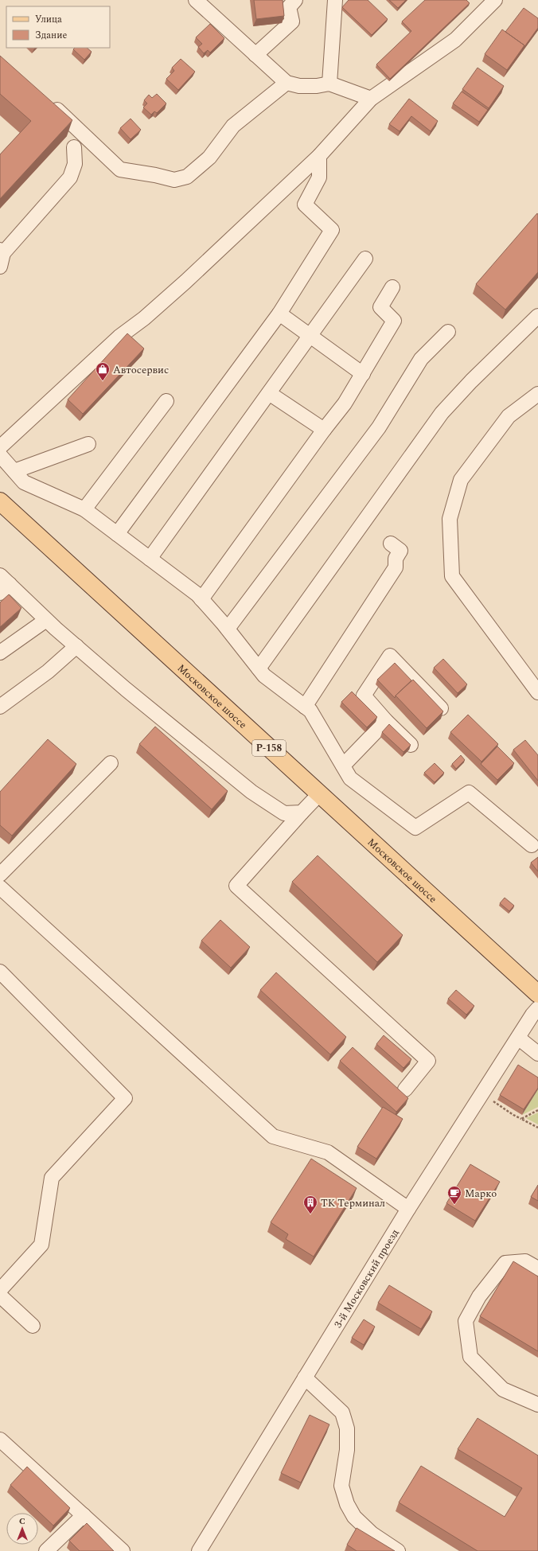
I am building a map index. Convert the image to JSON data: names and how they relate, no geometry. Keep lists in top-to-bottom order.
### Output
{
  "streets": {
    "main road": ["Московское шоссе", "Р-158"],
    "street": ["3-й Московский проезд"]
  },
  "places": {
    "shop": ["Автосервис"],
    "cafe": ["Марко"],
    "building": ["ТК Терминал"]
  },
  "legend": ["Улица", "Здание"],
  "north": "top"
}
